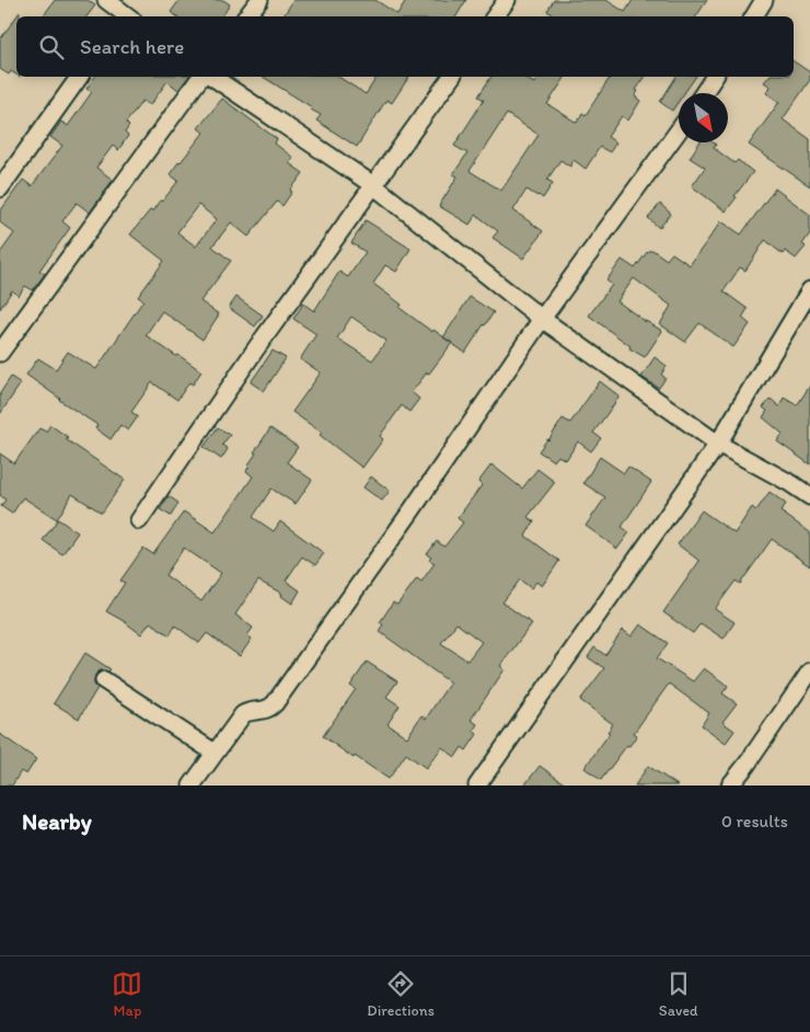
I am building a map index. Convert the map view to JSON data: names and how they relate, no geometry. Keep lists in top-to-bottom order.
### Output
{
  "north": "bottom right",
  "page": {
    "search": "Search here",
    "heading": ["Nearby", "0 results"],
    "nav": ["Map", "Directions", "Saved"]
  }
}
